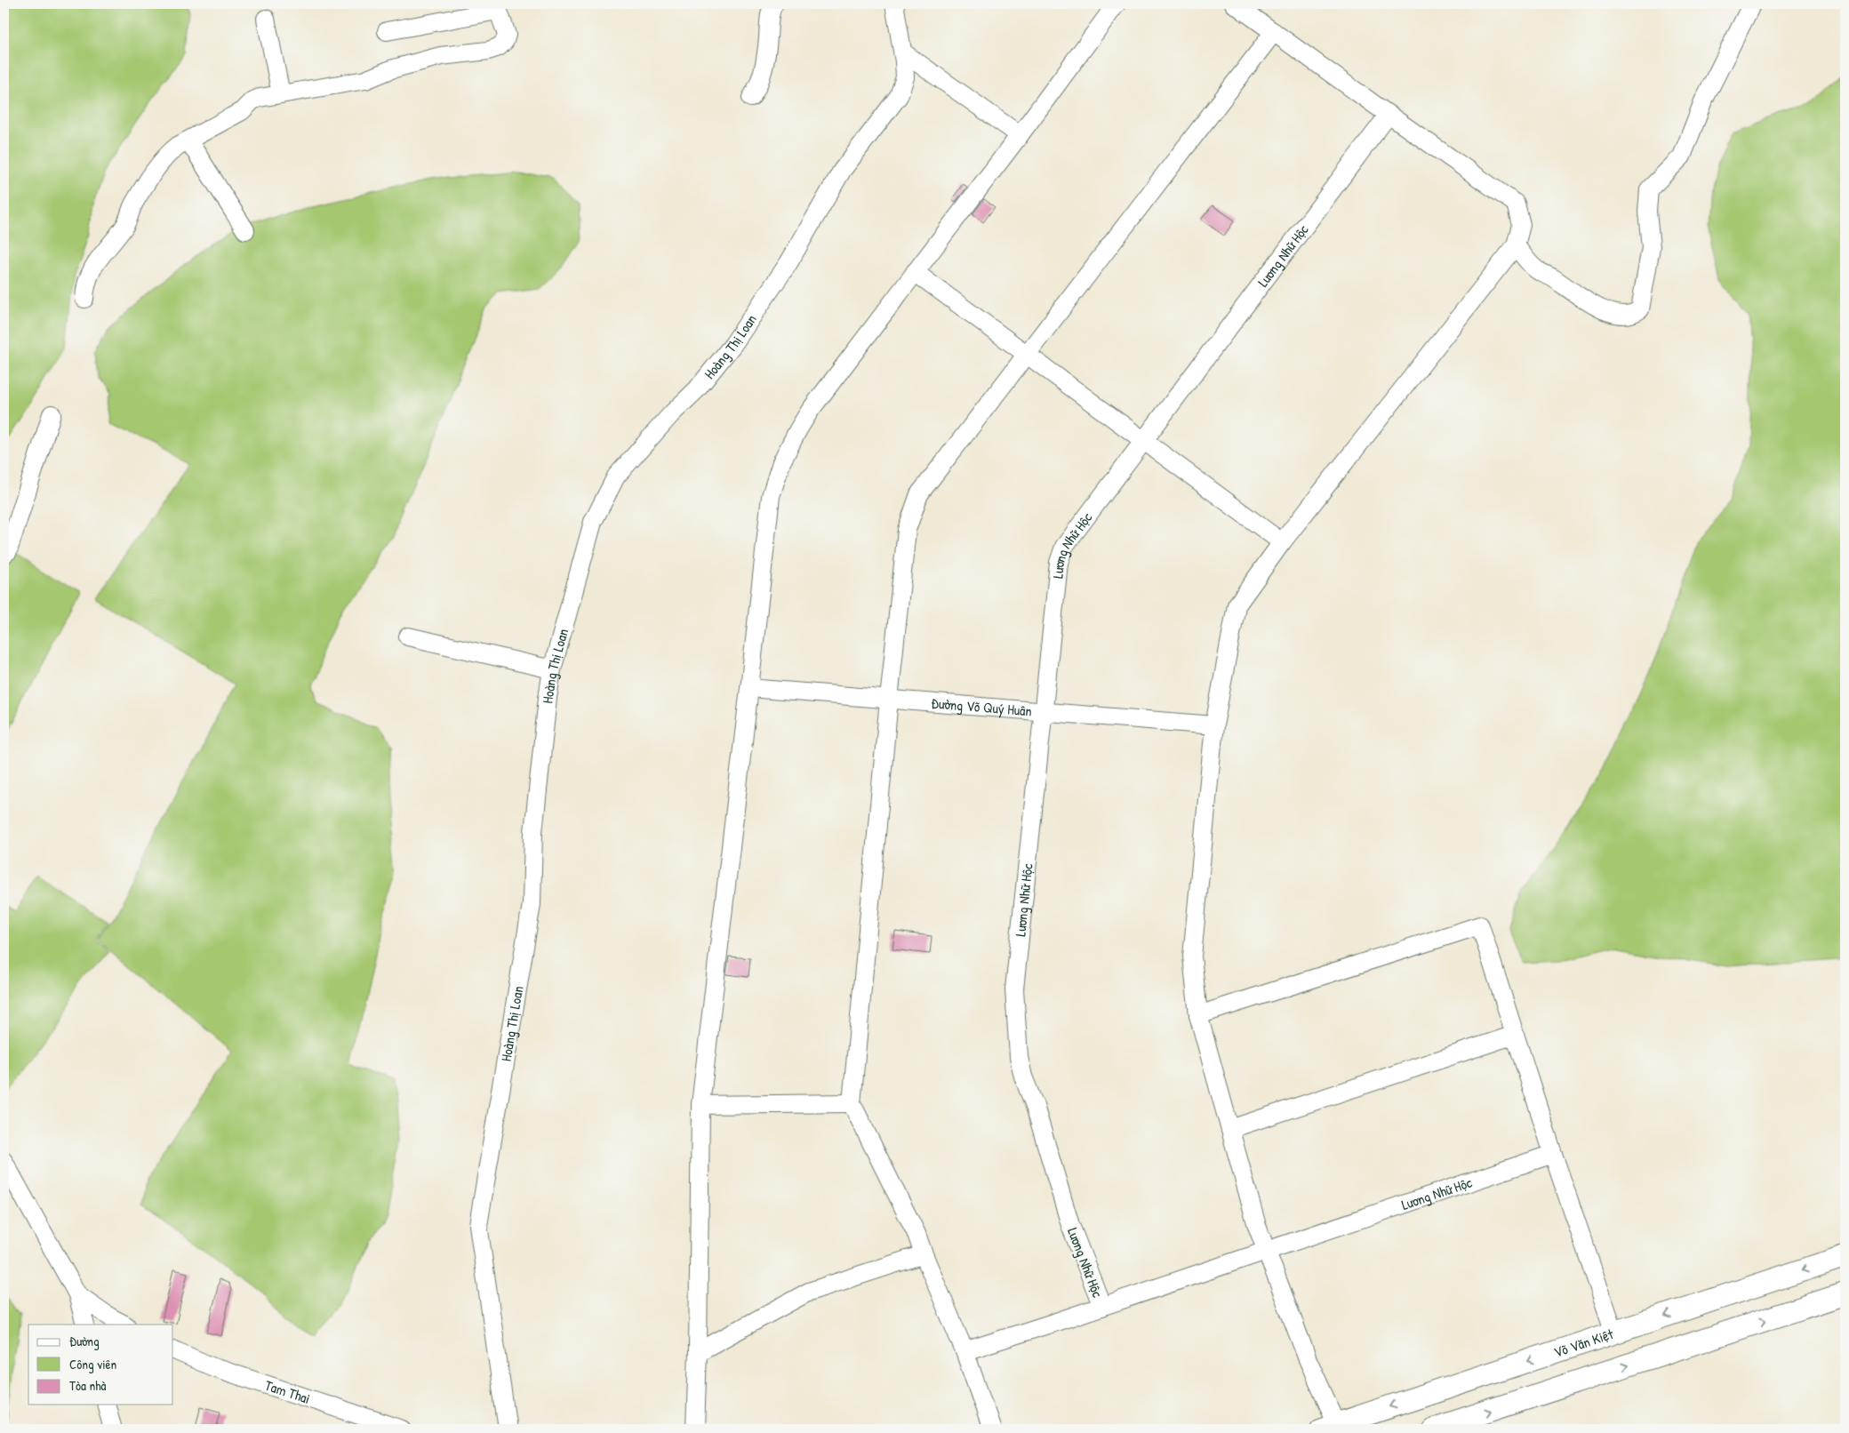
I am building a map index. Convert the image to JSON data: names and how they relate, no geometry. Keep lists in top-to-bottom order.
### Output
{
  "streets": {
    "main road": ["Võ Văn Kiệt"],
    "street": [
      "Lương Nhữ Hộc",
      "Hoàng Thị Loan",
      "Đường Võ Quý Huân",
      "Tam Thai"
    ]
  },
  "crossings": [
    ["Lương Nhữ Hộc", "Đường Võ Quý Huân"]
  ],
  "legend": ["Đường", "Công viên", "Tòa nhà"]
}
